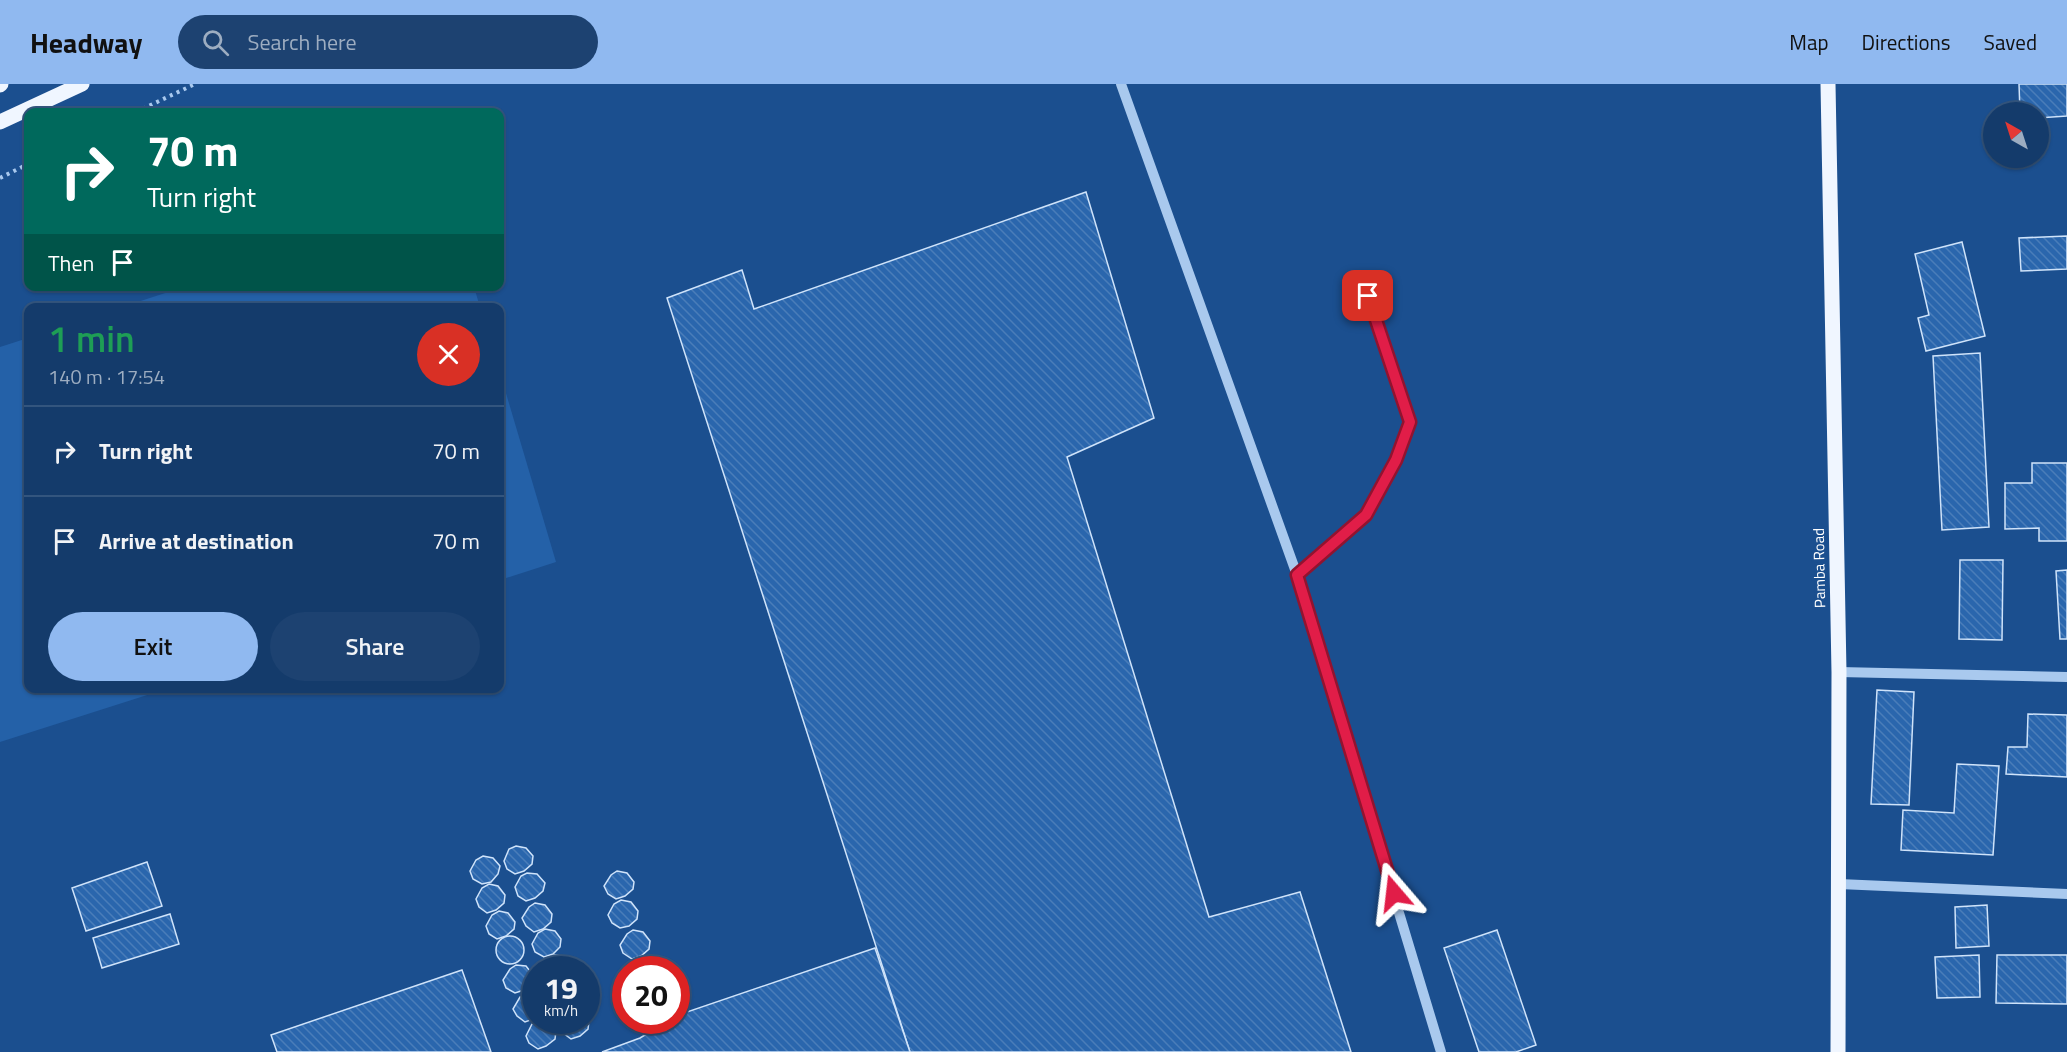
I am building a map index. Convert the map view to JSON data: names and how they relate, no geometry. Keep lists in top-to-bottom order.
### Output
{
  "streets": {
    "main road": ["Pamba Road"]
  },
  "north": "top left",
  "page": {
    "header": "Headway",
    "search": "Search here",
    "nav": ["Map", "Directions", "Saved"],
    "turn": ["70 m", "Turn right"],
    "then": "Then",
    "heading": ["1 min", "140 m · 17:54"],
    "list": [
      {
        "name": "Turn right",
        "value": "70 m"
      },
      {
        "name": "Arrive at destination",
        "value": "70 m"
      }
    ],
    "buttons": ["Exit", "Share"],
    "speed": "19 km/h",
    "limit": "20"
  }
}
